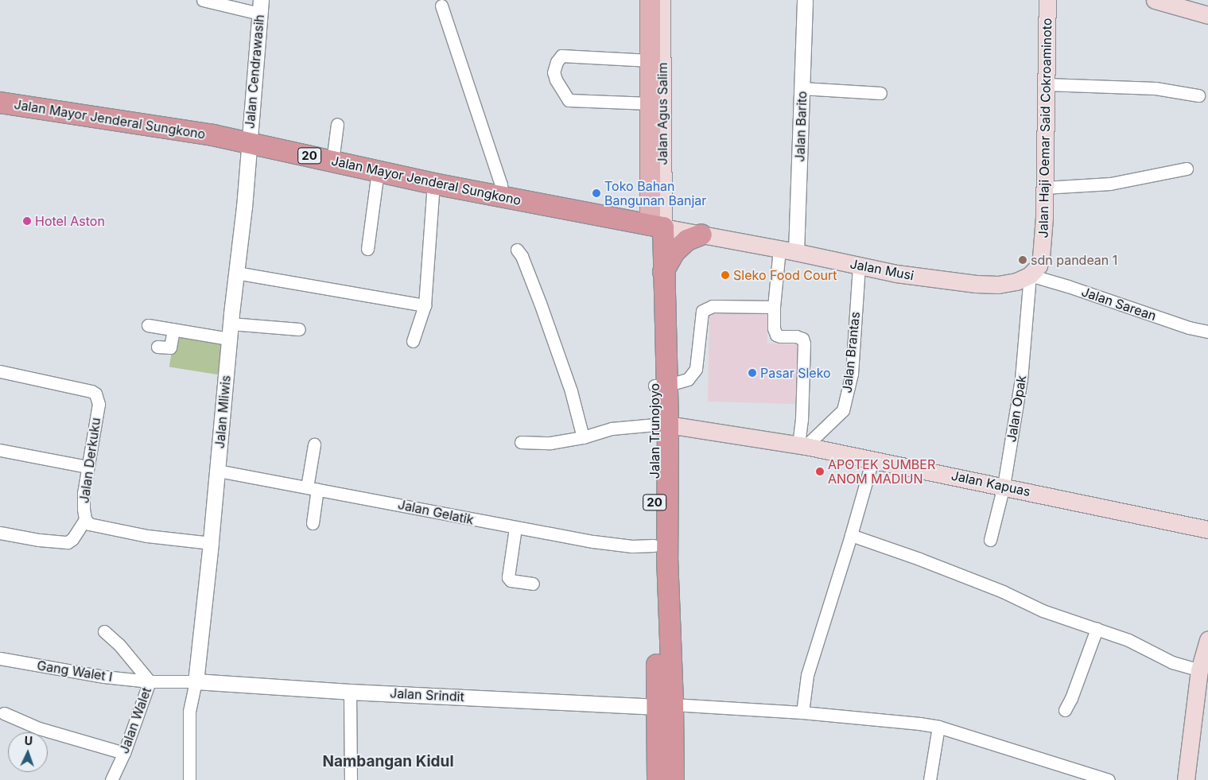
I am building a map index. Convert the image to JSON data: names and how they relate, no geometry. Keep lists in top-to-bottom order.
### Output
{
  "streets": {
    "highway": ["Jalan Mayor Jenderal Sungkono", "20", "Jalan Trunojoyo"],
    "main road": [
      "Jalan Agus Salim",
      "Jalan Haji Oemar Said Cokroaminoto",
      "Jalan Musi",
      "Jalan Kapuas"
    ],
    "street": [
      "Jalan Cendrawasih",
      "Jalan Barito",
      "Jalan Sarean",
      "Jalan Brantas",
      "Jalan Opak",
      "Jalan Mliwis",
      "Jalan Derkuku",
      "Jalan Gelatik",
      "Gang Walet I",
      "Jalan Srindit",
      "Jalan Walet"
    ]
  },
  "crossings": [
    ["Jalan Cendrawasih", "Jalan Mayor Jenderal Sungkono"],
    ["Jalan Cendrawasih", "Jalan Mliwis"],
    ["Jalan Agus Salim", "Jalan Mayor Jenderal Sungkono"],
    ["Jalan Agus Salim", "Jalan Musi"],
    ["Jalan Agus Salim", "Jalan Trunojoyo"],
    ["Jalan Mayor Jenderal Sungkono", "Jalan Musi"],
    ["Jalan Mayor Jenderal Sungkono", "Jalan Mliwis"],
    ["Jalan Mayor Jenderal Sungkono", "Jalan Trunojoyo"],
    ["Jalan Barito", "Jalan Musi"],
    ["Jalan Haji Oemar Said Cokroaminoto", "Jalan Musi"],
    ["Jalan Haji Oemar Said Cokroaminoto", "Jalan Sarean"],
    ["Jalan Haji Oemar Said Cokroaminoto", "Jalan Opak"],
    ["Jalan Musi", "Jalan Sarean"],
    ["Jalan Musi", "Jalan Brantas"],
    ["Jalan Musi", "Jalan Opak"],
    ["Jalan Musi", "Jalan Trunojoyo"],
    ["Jalan Sarean", "Jalan Opak"],
    ["Jalan Brantas", "Jalan Kapuas"],
    ["Jalan Opak", "Jalan Kapuas"],
    ["Jalan Mliwis", "Jalan Derkuku"],
    ["Jalan Mliwis", "Jalan Gelatik"],
    ["Jalan Mliwis", "Jalan Srindit"],
    ["Jalan Mliwis", "Jalan Walet"],
    ["Jalan Trunojoyo", "Jalan Kapuas"],
    ["Jalan Trunojoyo", "Jalan Gelatik"],
    ["Jalan Trunojoyo", "Jalan Srindit"],
    ["Gang Walet I", "Jalan Walet"],
    ["Jalan Srindit", "Jalan Walet"]
  ],
  "districts": ["Nambangan Kidul"],
  "places": [
    "Toko Bahan Bangunan Banjar",
    "Hotel Aston",
    "sdn pandean 1",
    "Sleko Food Court",
    "Pasar Sleko",
    "APOTEK SUMBER ANOM MADIUN"
  ],
  "north": "top"
}
